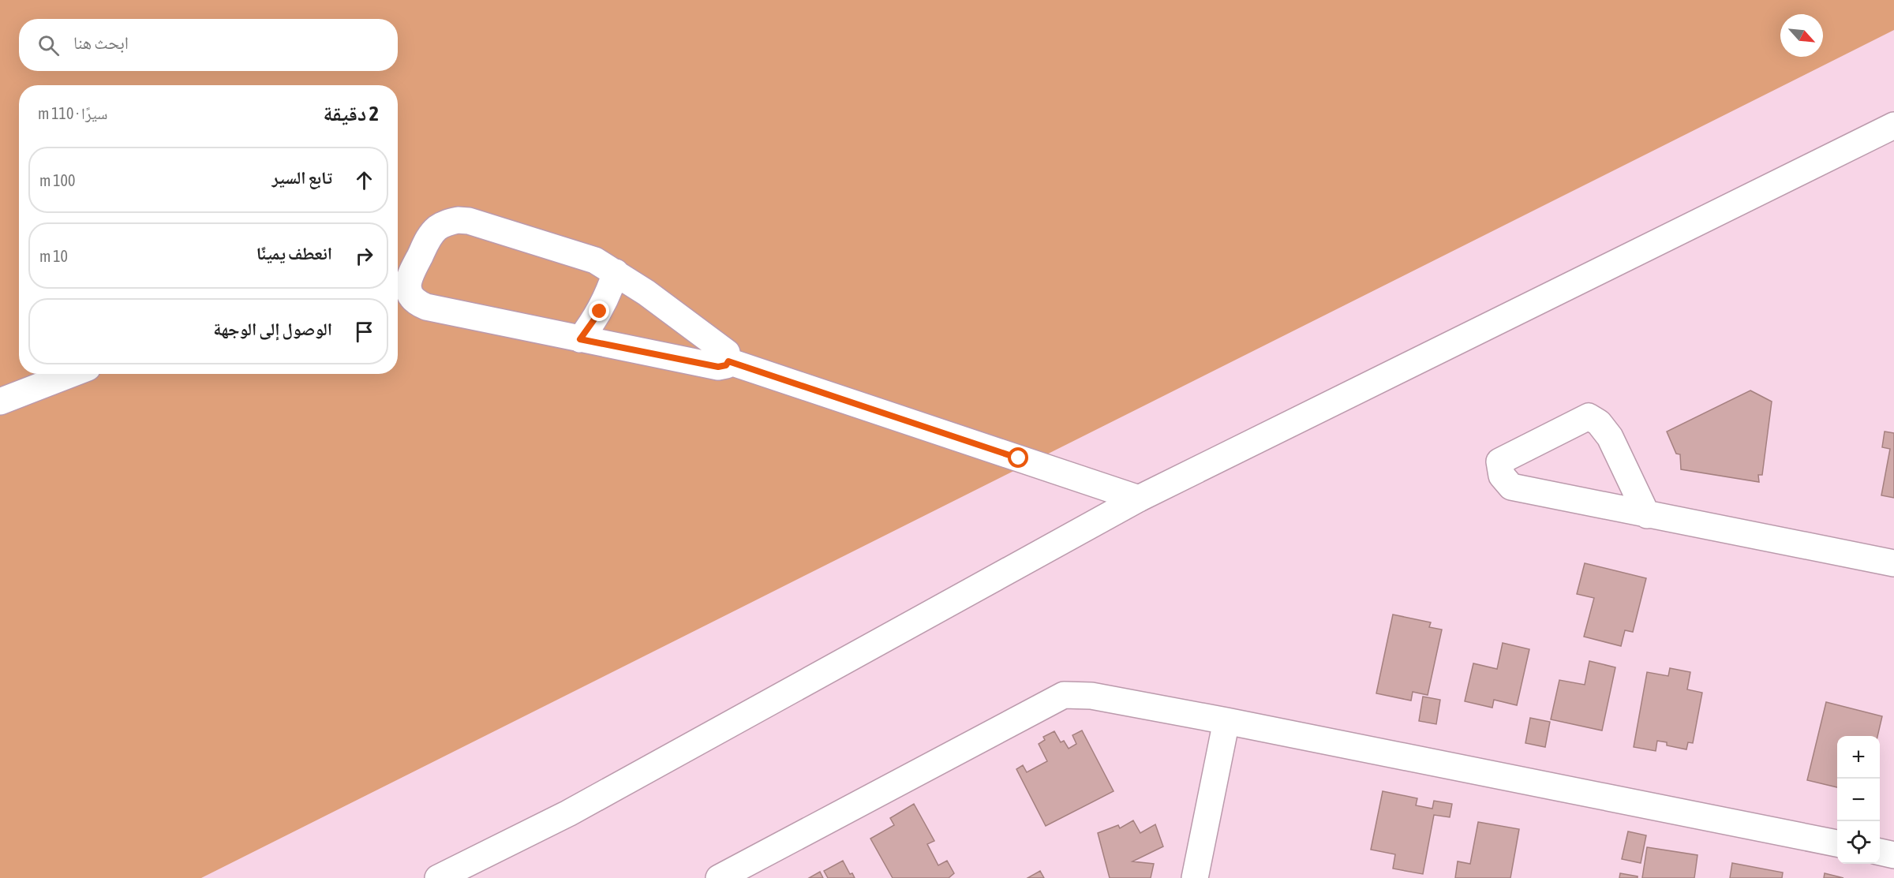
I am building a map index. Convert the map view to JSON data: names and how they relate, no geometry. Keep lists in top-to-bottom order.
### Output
{
  "north": "bottom right",
  "page": {
    "search": "ابحث هنا",
    "heading": ["2 دقيقة", "سيرًا · 110 m"],
    "list": [
      ["تابع السير", "100 m"],
      ["انعطف يمينًا", "10 m"],
      "الوصول إلى الوجهة"
    ],
    "map_buttons": ["+", "−"]
  }
}
